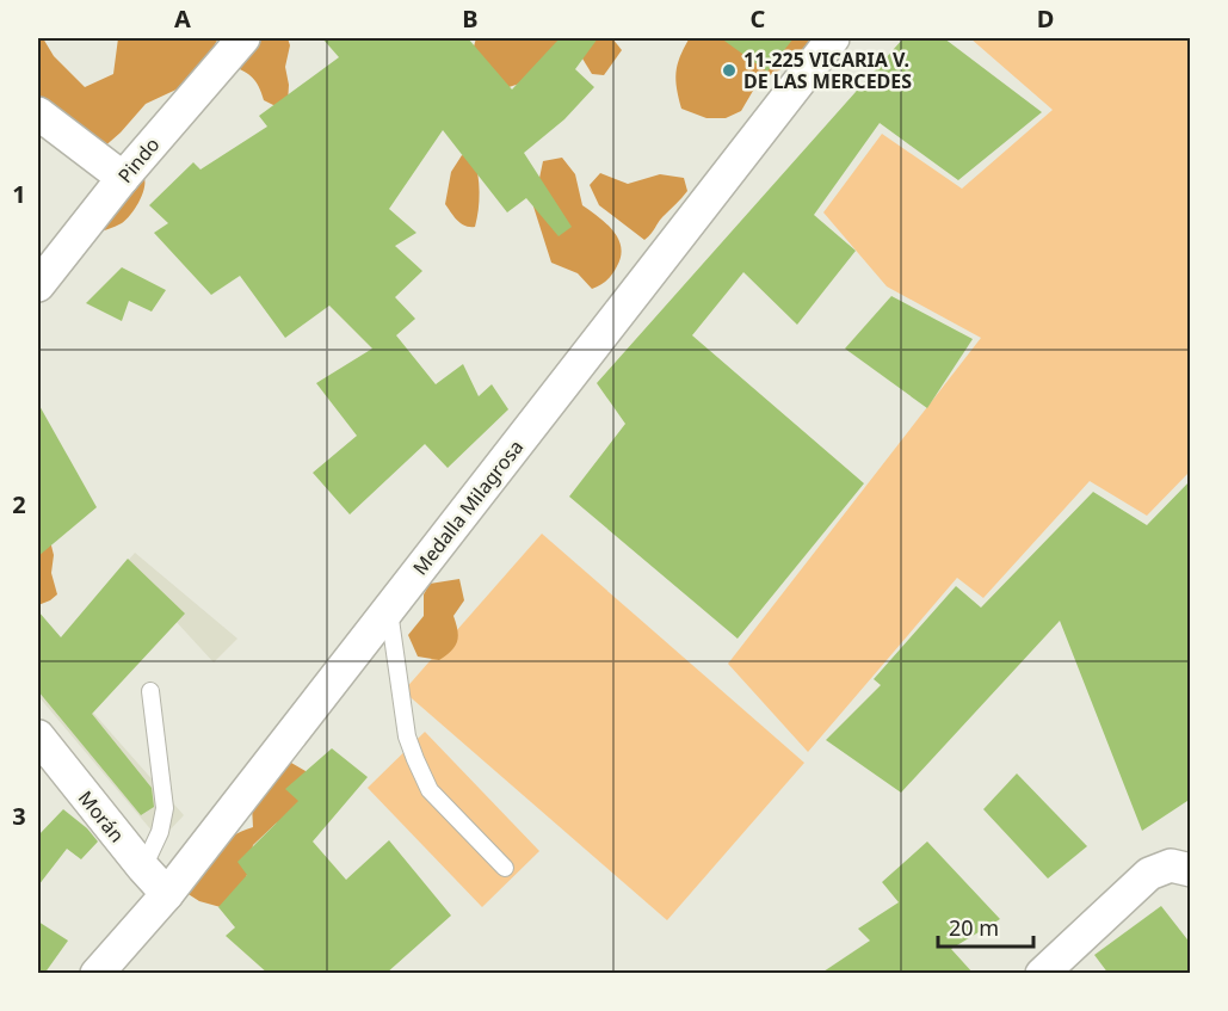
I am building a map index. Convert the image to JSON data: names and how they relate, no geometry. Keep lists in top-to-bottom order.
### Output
{
  "streets": {
    "street": ["Pindo", "Medalla Milagrosa", "Morán"]
  },
  "crossings": [
    ["Medalla Milagrosa", "Morán"]
  ],
  "places": ["11-225 VICARIA V. DE LAS MERCEDES"],
  "scale_bar": "20 m",
  "grid": {
    "columns": [
      "A",
      "B",
      "C",
      "D"
    ],
    "rows": ["1", "2", "3"]
  }
}
